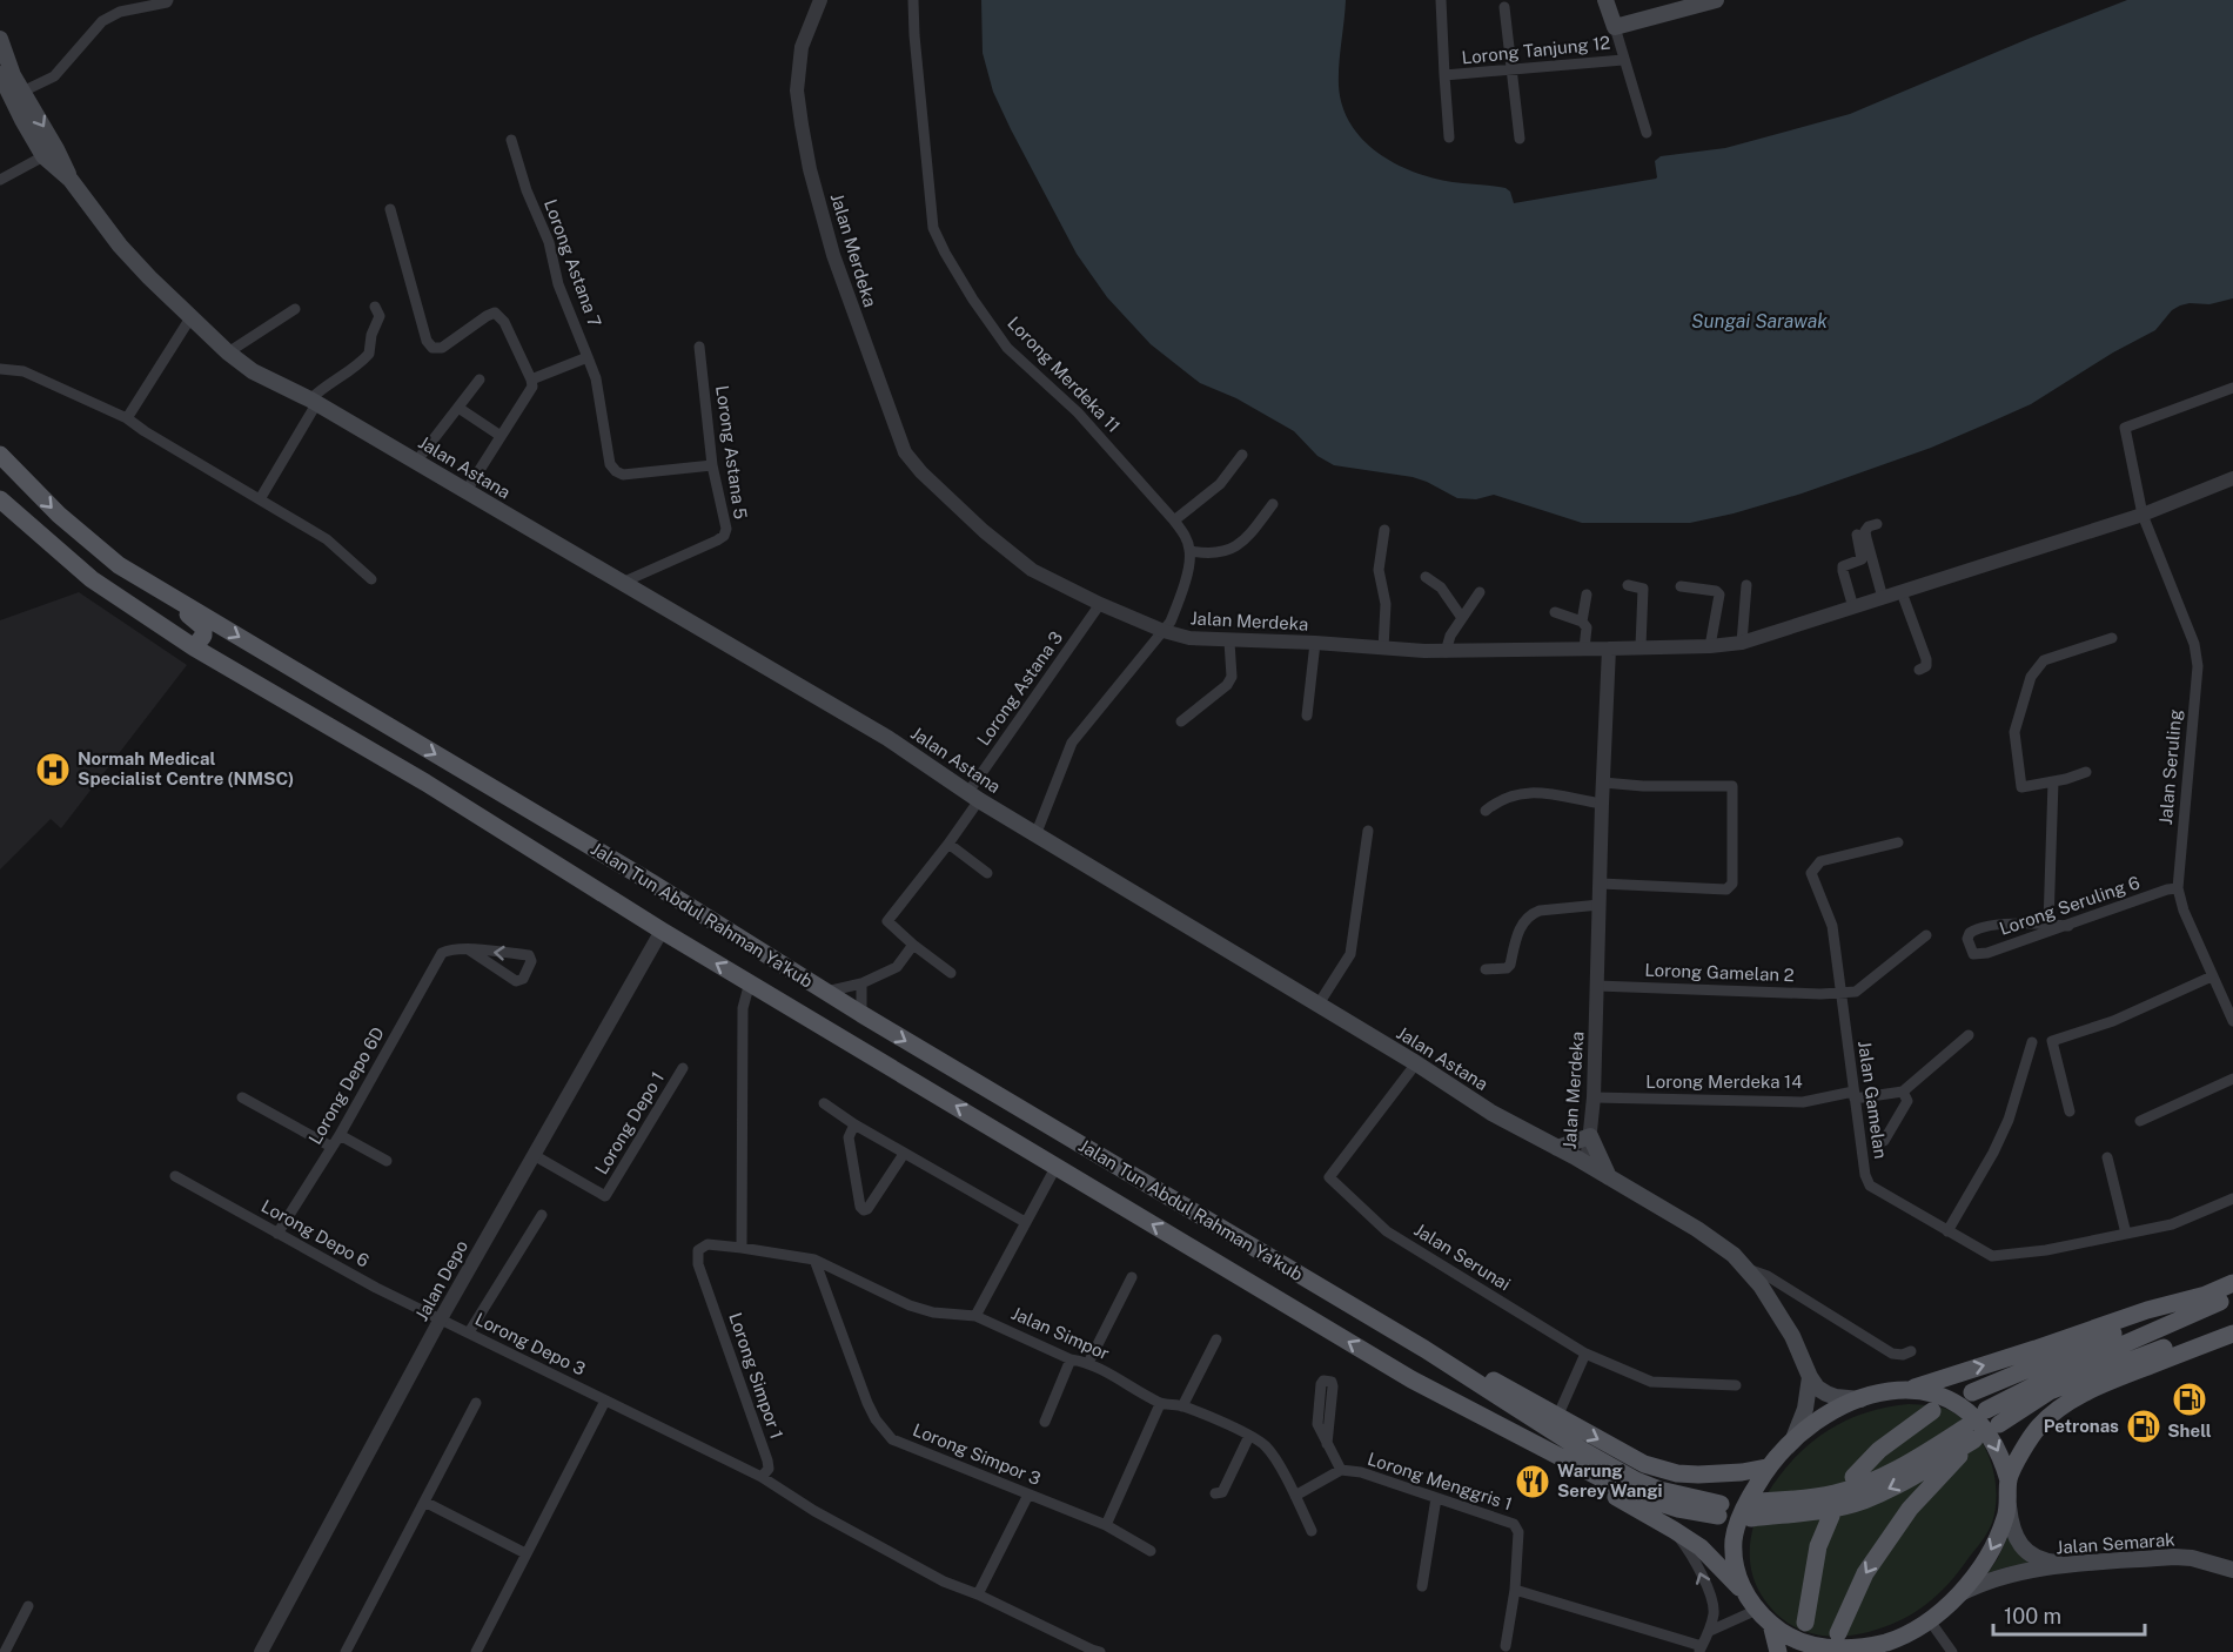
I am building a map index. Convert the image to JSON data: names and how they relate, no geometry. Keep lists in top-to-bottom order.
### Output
{
  "streets": {
    "main road": ["Jalan Astana", "Jalan Tun Abdul Rahman Ya'kub", "Jalan Semarak"],
    "street": [
      "Lorong Tanjung 12",
      "Jalan Merdeka",
      "Lorong Astana 7",
      "Lorong Merdeka 11",
      "Lorong Astana 5",
      "Lorong Astana 3",
      "Jalan Seruling",
      "Lorong Seruling 6",
      "Lorong Gamelan 2",
      "Lorong Merdeka 14",
      "Lorong Depo 6D",
      "Jalan Gamelan",
      "Lorong Depo 1",
      "Lorong Depo 6",
      "Jalan Serunai",
      "Jalan Depo",
      "Jalan Simpor",
      "Lorong Depo 3",
      "Lorong Simpor 1",
      "Lorong Simpor 3",
      "Lorong Menggris 1"
    ]
  },
  "crossings": [
    ["Jalan Merdeka", "Jalan Astana"],
    ["Jalan Merdeka", "Lorong Astana 3"],
    ["Jalan Merdeka", "Lorong Gamelan 2"],
    ["Jalan Merdeka", "Lorong Merdeka 14"],
    ["Lorong Astana 7", "Lorong Astana 5"],
    ["Lorong Astana 5", "Jalan Astana"],
    ["Jalan Astana", "Lorong Astana 3"],
    ["Jalan Astana", "Jalan Serunai"],
    ["Jalan Seruling", "Lorong Seruling 6"],
    ["Jalan Tun Abdul Rahman Ya'kub", "Jalan Depo"],
    ["Lorong Gamelan 2", "Jalan Gamelan"],
    ["Lorong Merdeka 14", "Jalan Gamelan"],
    ["Lorong Depo 6D", "Lorong Depo 6"],
    ["Lorong Depo 1", "Jalan Depo"],
    ["Lorong Depo 6", "Jalan Depo"],
    ["Lorong Depo 6", "Lorong Depo 3"],
    ["Jalan Depo", "Lorong Depo 3"],
    ["Jalan Simpor", "Lorong Simpor 1"],
    ["Jalan Simpor", "Lorong Simpor 3"],
    ["Jalan Simpor", "Lorong Menggris 1"]
  ],
  "water": ["Sungai Sarawak"],
  "places": {
    "hospital": ["Normah Medical Specialist Centre (NMSC)"],
    "fuel station": ["Shell", "Petronas"],
    "restaurant": ["Warung Serey Wangi"]
  },
  "scale_bar": "100 m"
}
